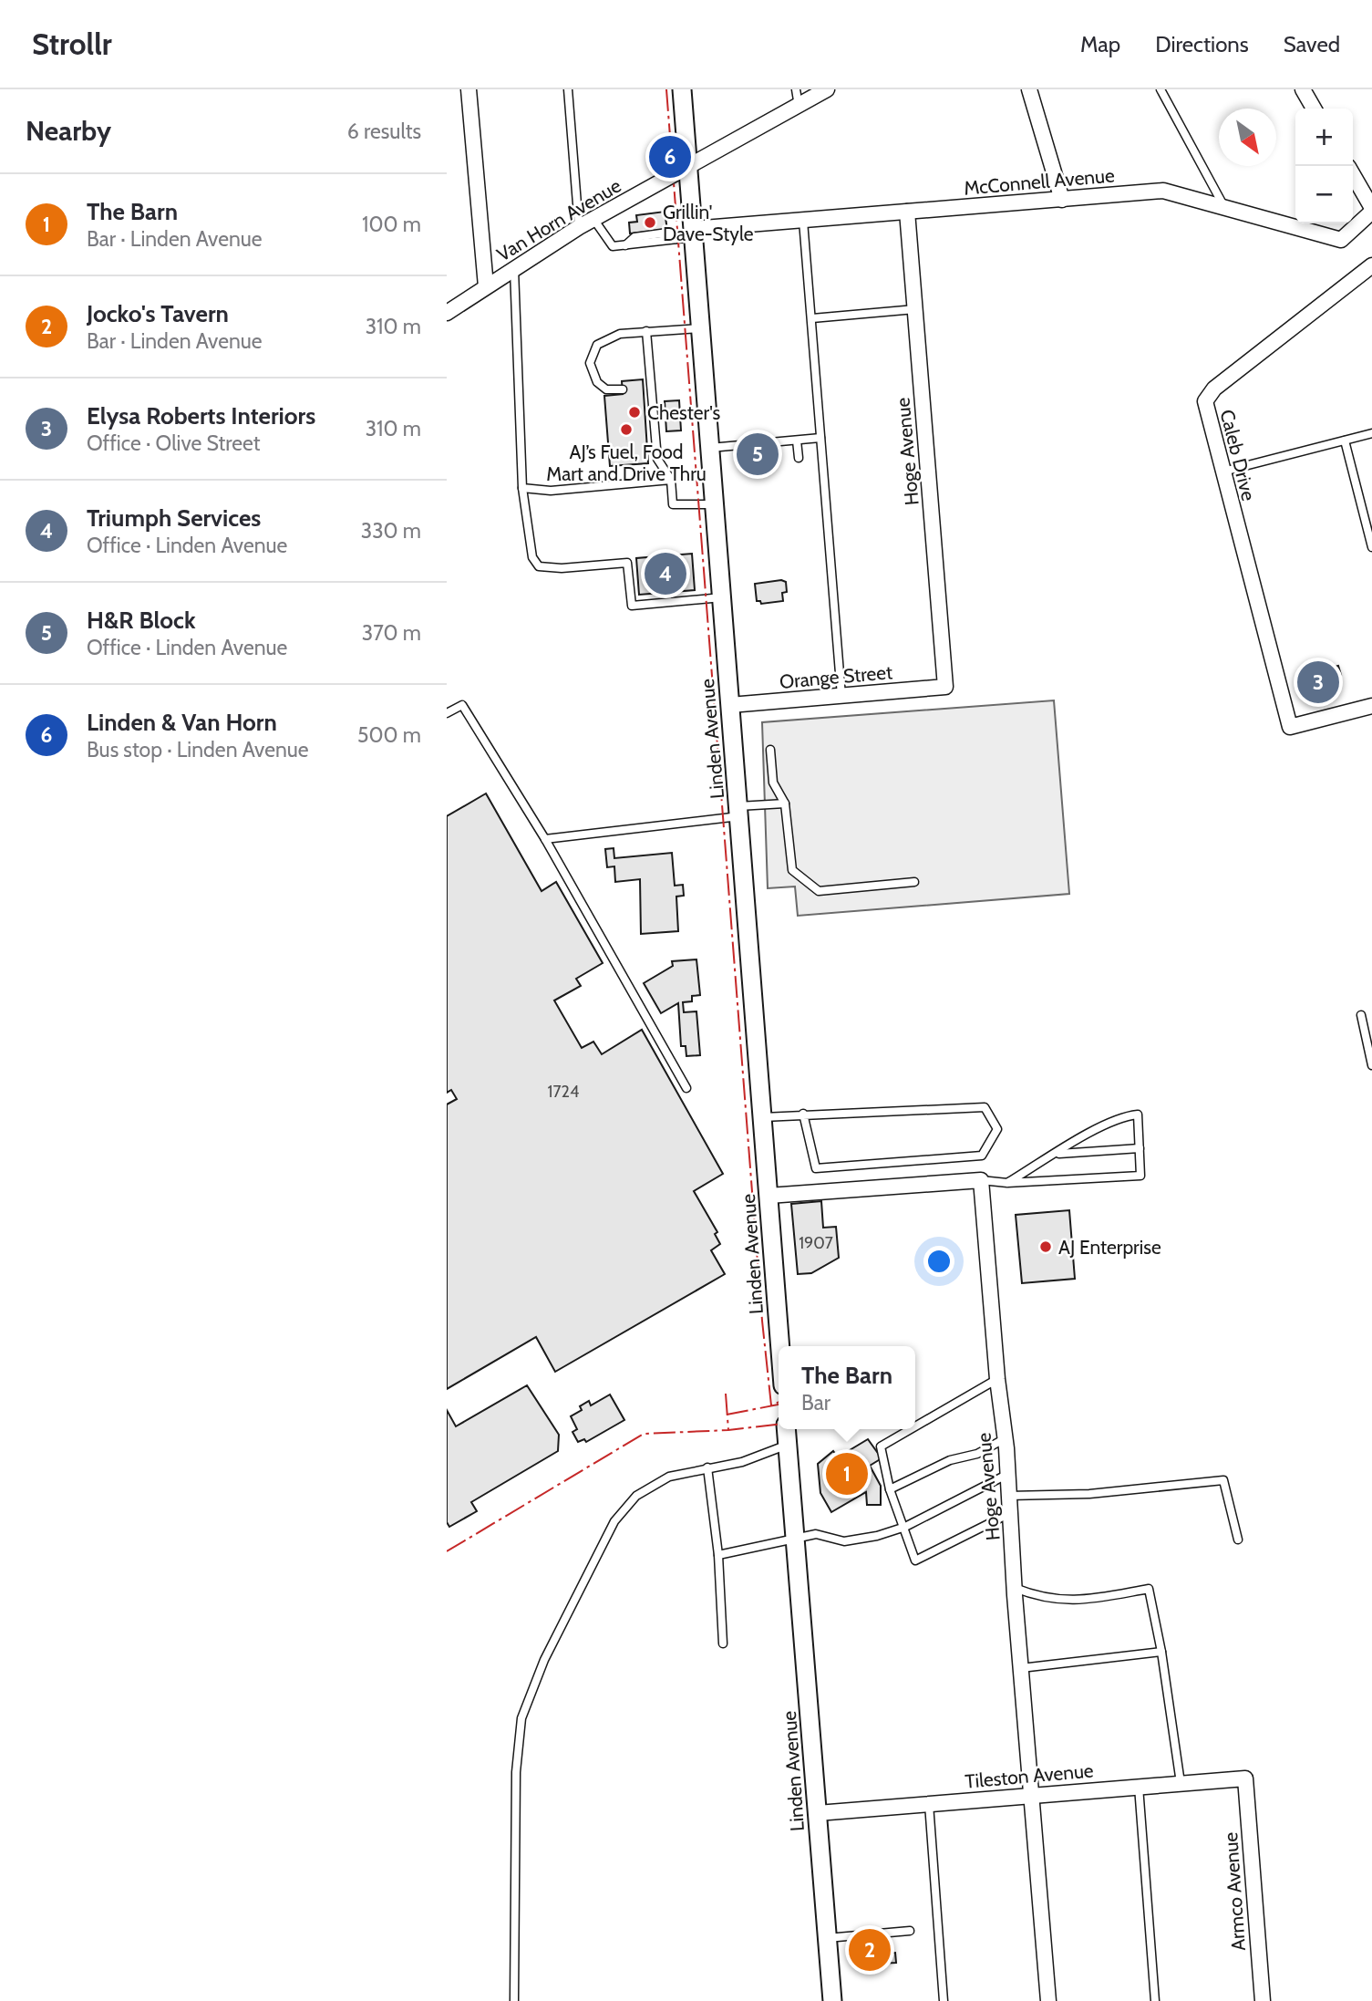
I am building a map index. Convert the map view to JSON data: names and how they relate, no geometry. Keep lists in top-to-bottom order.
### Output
{
  "streets": {
    "street": [
      "McConnell Avenue",
      "Van Horn Avenue",
      "Hoge Avenue",
      "Caleb Drive",
      "Orange Street",
      "Linden Avenue",
      "Tileston Avenue",
      "Armco Avenue"
    ]
  },
  "crossings": [
    ["McConnell Avenue", "Hoge Avenue"],
    ["McConnell Avenue", "Linden Avenue"],
    ["Van Horn Avenue", "Linden Avenue"],
    ["Hoge Avenue", "Orange Street"],
    ["Hoge Avenue", "Tileston Avenue"],
    ["Orange Street", "Linden Avenue"],
    ["Linden Avenue", "Tileston Avenue"],
    ["Tileston Avenue", "Armco Avenue"]
  ],
  "places": [
    "Grillin' Dave-Style",
    "Chester's",
    "AJ’s Fuel, Food Mart and Drive Thru",
    "AJ Enterprise"
  ],
  "house_numbers": ["1724", "1907"],
  "north": "bottom right",
  "page": {
    "header": "Strollr",
    "nav": ["Map", "Directions", "Saved"],
    "heading": ["Nearby", "6 results"],
    "map_buttons": ["+", "−"],
    "pins": [
      "6",
      "5",
      "4",
      "3",
      "1",
      "2"
    ],
    "list": [
      {
        "mark": "1",
        "name": "The Barn",
        "note": "Bar · Linden Avenue",
        "value": "100 m"
      },
      {
        "mark": "2",
        "name": "Jocko's Tavern",
        "note": "Bar · Linden Avenue",
        "value": "310 m"
      },
      {
        "mark": "3",
        "name": "Elysa Roberts Interiors",
        "note": "Office · Olive Street",
        "value": "310 m"
      },
      {
        "mark": "4",
        "name": "Triumph Services",
        "note": "Office · Linden Avenue",
        "value": "330 m"
      },
      {
        "mark": "5",
        "name": "H&R Block",
        "note": "Office · Linden Avenue",
        "value": "370 m"
      },
      {
        "mark": "6",
        "name": "Linden & Van Horn",
        "note": "Bus stop · Linden Avenue",
        "value": "500 m"
      }
    ],
    "popup": ["The Barn", "Bar"]
  }
}
